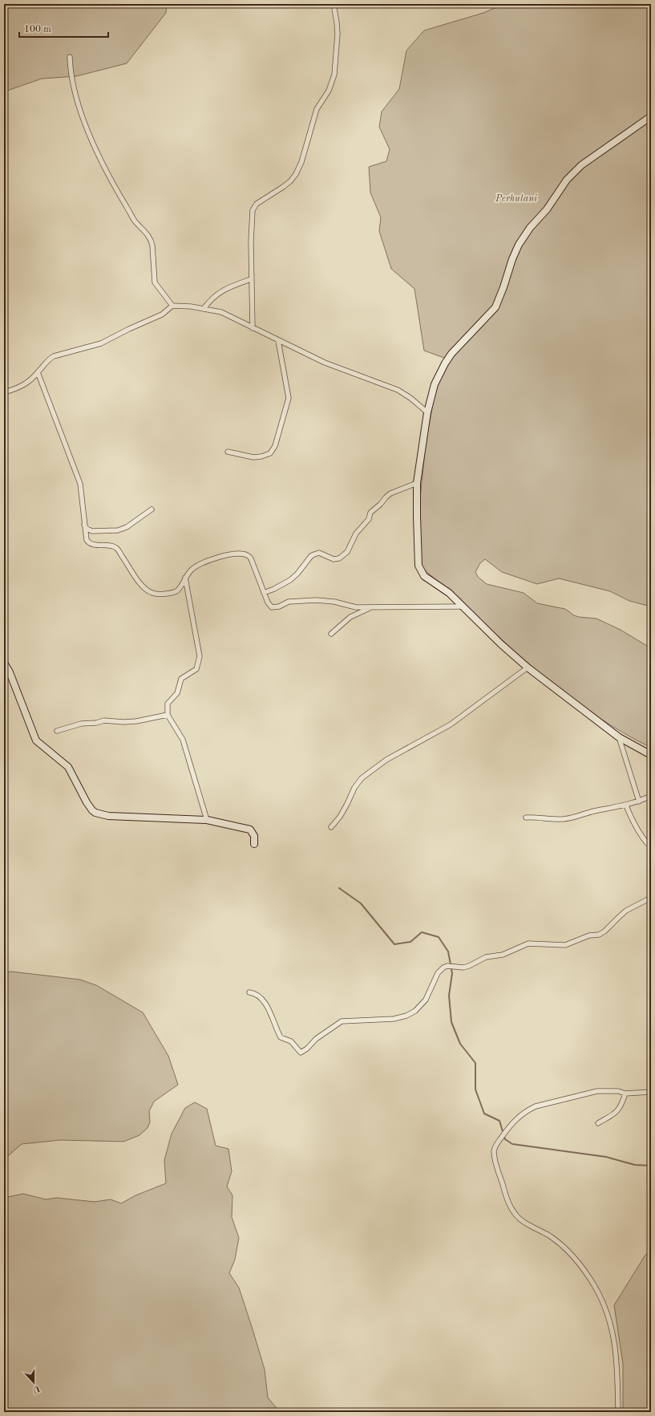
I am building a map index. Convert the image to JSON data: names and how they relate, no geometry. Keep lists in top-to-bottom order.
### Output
{
  "parks": ["Perhutani"],
  "scale_bar": "100 m",
  "north": "bottom"
}
